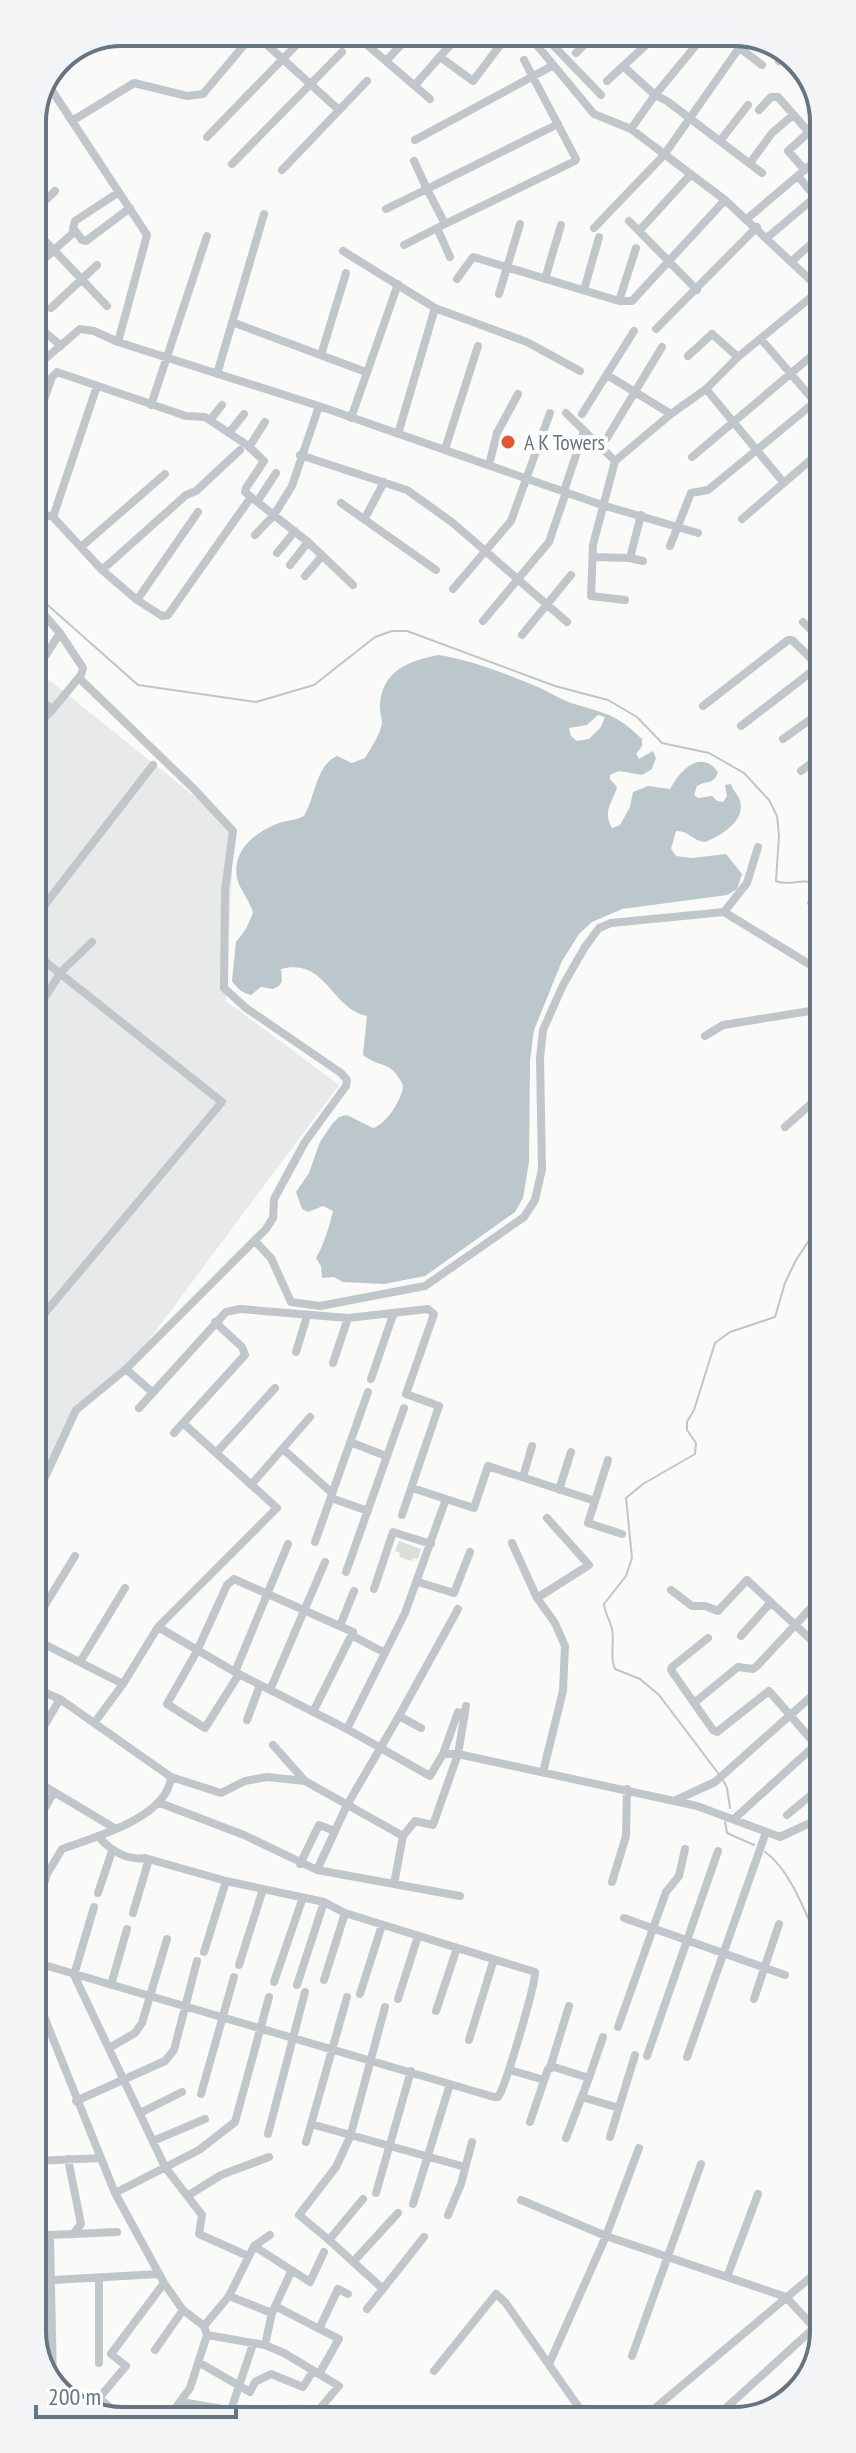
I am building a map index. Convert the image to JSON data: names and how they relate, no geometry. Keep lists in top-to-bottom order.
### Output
{
  "places": ["A K Towers"],
  "scale_bar": "200 m"
}
